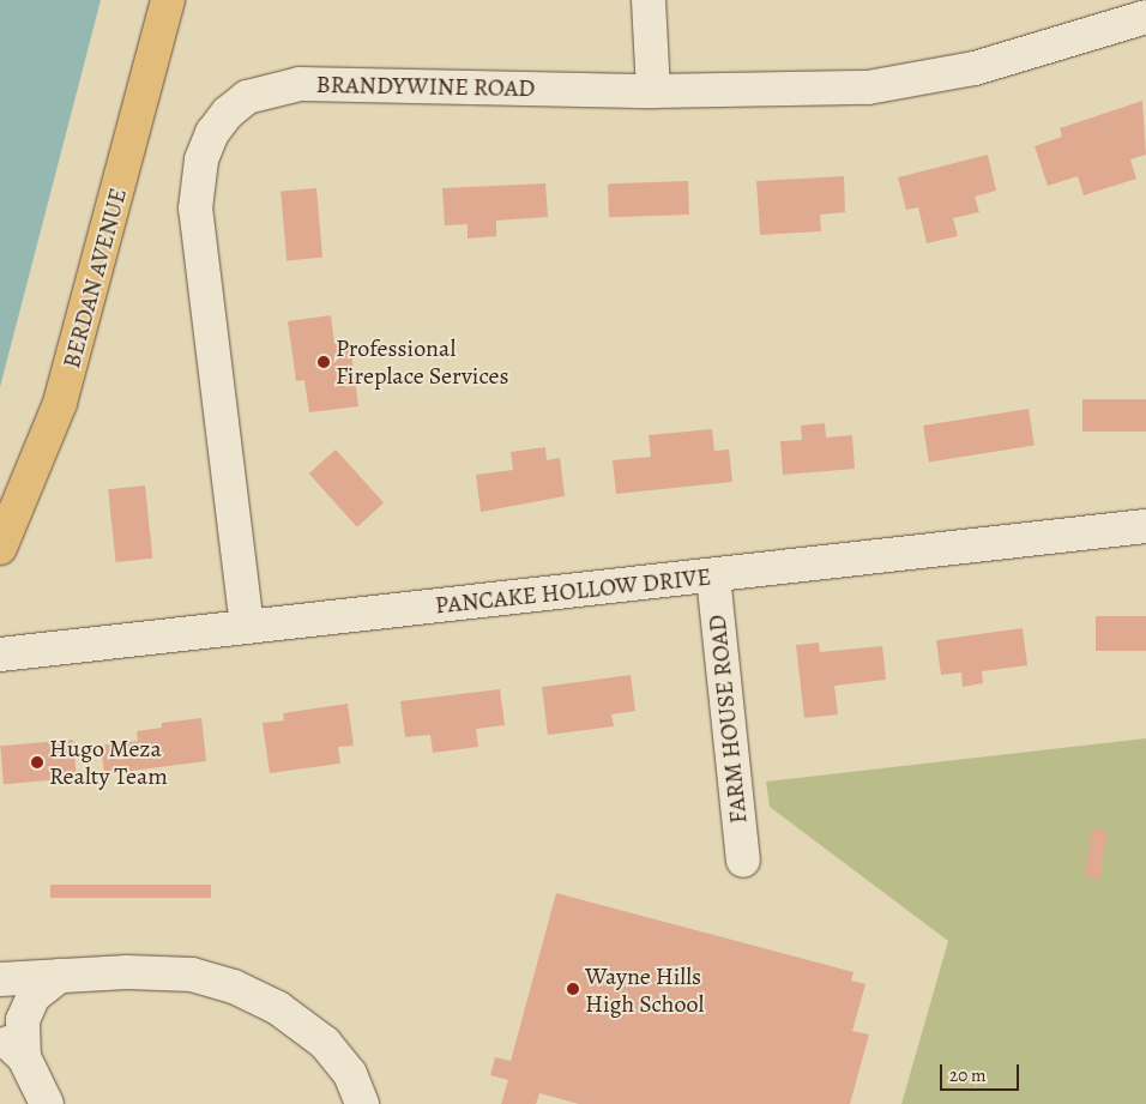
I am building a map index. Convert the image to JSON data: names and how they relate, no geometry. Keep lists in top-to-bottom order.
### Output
{
  "streets": {
    "main road": ["BERDAN AVENUE"],
    "street": ["BRANDYWINE ROAD", "PANCAKE HOLLOW DRIVE", "FARM HOUSE ROAD"]
  },
  "crossings": [
    ["BRANDYWINE ROAD", "PANCAKE HOLLOW DRIVE"],
    ["PANCAKE HOLLOW DRIVE", "FARM HOUSE ROAD"]
  ],
  "places": ["Professional Fireplace Services", "Hugo Meza Realty Team", "Wayne Hills High School"],
  "scale_bar": "20 m"
}
